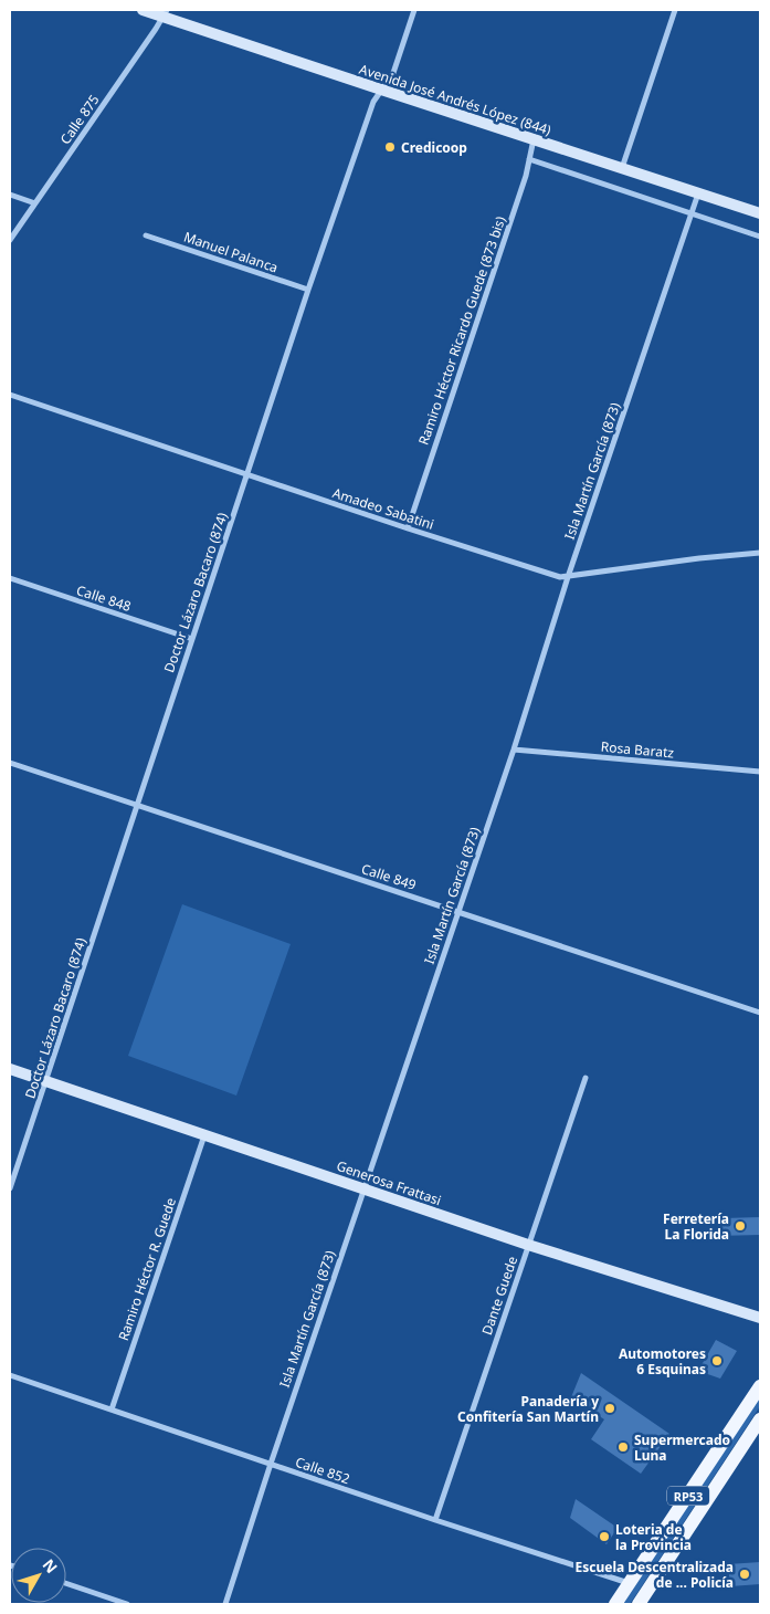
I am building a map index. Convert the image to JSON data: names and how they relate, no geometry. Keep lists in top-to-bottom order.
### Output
{
  "streets": {
    "main road": ["Avenida José Andrés López (844)", "Generosa Frattasi", "RP53"],
    "street": [
      "Calle 875",
      "Manuel Palanca",
      "Ramiro Héctor Ricardo Guede (873 bis)",
      "Isla Martín García (873)",
      "Amadeo Sabatini",
      "Doctor Lázaro Bacaro (874)",
      "Calle 848",
      "Rosa Baratz",
      "Calle 849",
      "Ramiro Héctor R. Guede",
      "Dante Guede",
      "Calle 852"
    ]
  },
  "crossings": [
    ["Avenida José Andrés López (844)", "Calle 875"],
    ["Avenida José Andrés López (844)", "Ramiro Héctor Ricardo Guede (873 bis)"],
    ["Avenida José Andrés López (844)", "Isla Martín García (873)"],
    ["Avenida José Andrés López (844)", "Doctor Lázaro Bacaro (874)"],
    ["Manuel Palanca", "Doctor Lázaro Bacaro (874)"],
    ["Ramiro Héctor Ricardo Guede (873 bis)", "Amadeo Sabatini"],
    ["Isla Martín García (873)", "Amadeo Sabatini"],
    ["Isla Martín García (873)", "Rosa Baratz"],
    ["Isla Martín García (873)", "Calle 849"],
    ["Isla Martín García (873)", "Generosa Frattasi"],
    ["Isla Martín García (873)", "Calle 852"],
    ["Amadeo Sabatini", "Doctor Lázaro Bacaro (874)"],
    ["Doctor Lázaro Bacaro (874)", "Calle 848"],
    ["Doctor Lázaro Bacaro (874)", "Calle 849"],
    ["Doctor Lázaro Bacaro (874)", "Generosa Frattasi"],
    ["Generosa Frattasi", "Ramiro Héctor R. Guede"],
    ["Generosa Frattasi", "Dante Guede"],
    ["Ramiro Héctor R. Guede", "Calle 852"],
    ["Dante Guede", "Calle 852"],
    ["Calle 852", "RP53"]
  ],
  "places": [
    "Credicoop",
    "Ferretería La Florida",
    "Automotores 6 Esquinas",
    "Panadería y Confitería San Martín",
    "Supermercado Luna",
    "Loteria de la Provincia",
    "Escuela Descentralizada de ... Policía"
  ],
  "north": "top right"
}
